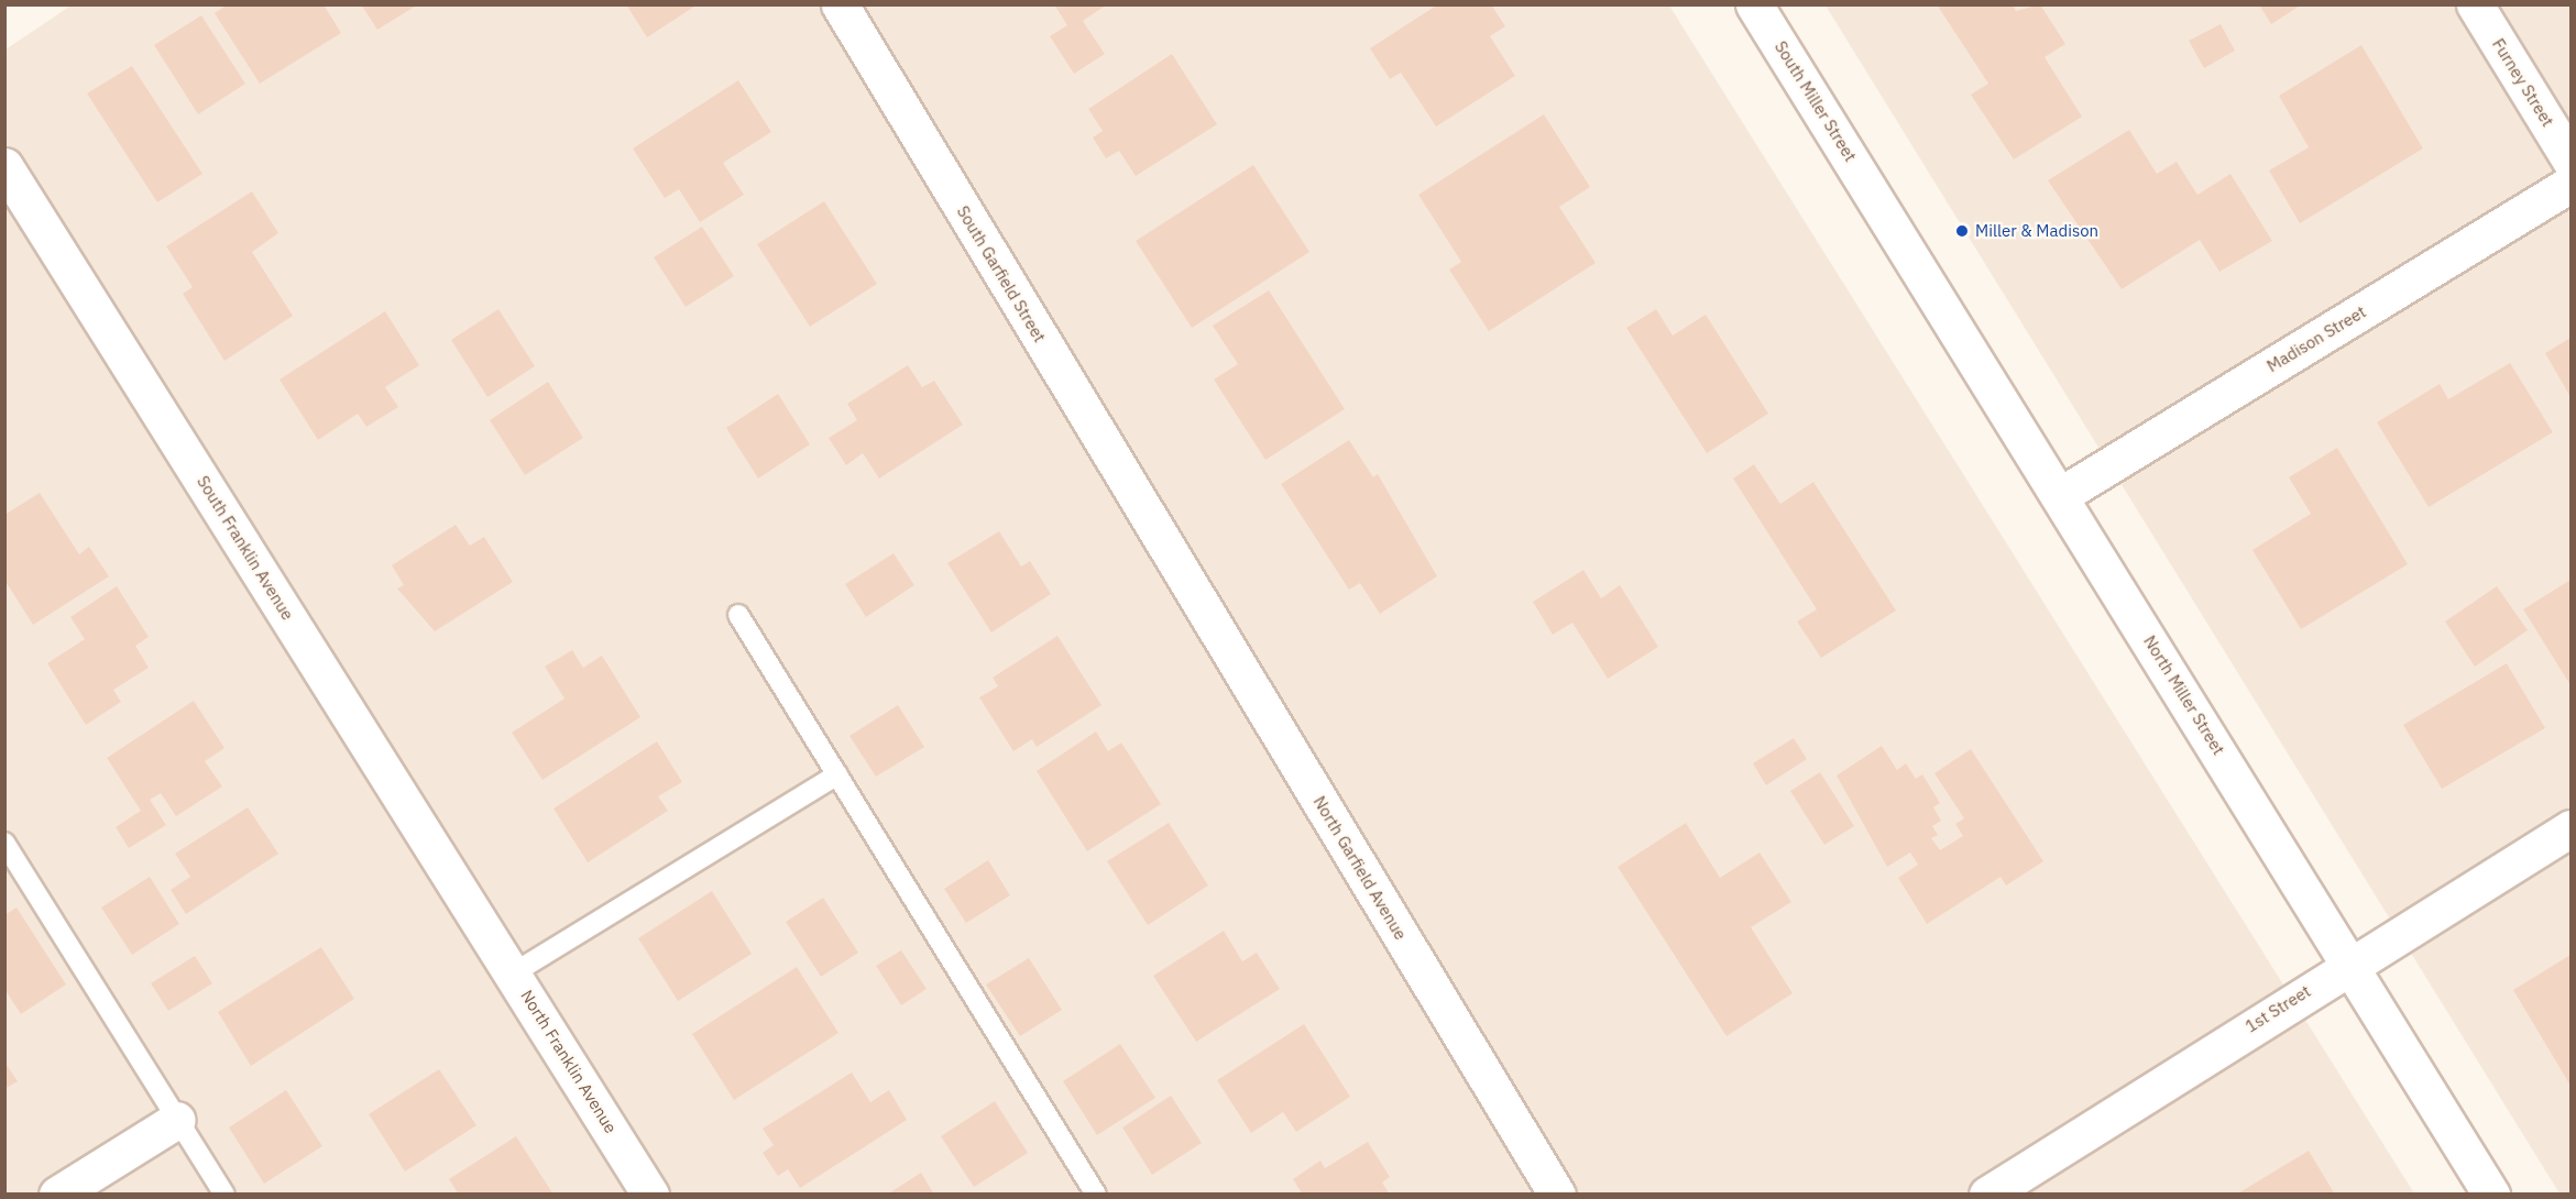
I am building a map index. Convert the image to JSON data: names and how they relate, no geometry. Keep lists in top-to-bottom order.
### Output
{
  "streets": {
    "street": [
      "Furney Street",
      "South Miller Street",
      "South Garfield Street",
      "Madison Street",
      "South Franklin Avenue",
      "North Miller Street",
      "North Garfield Avenue",
      "1st Street",
      "North Franklin Avenue"
    ]
  },
  "crossings": [
    ["South Miller Street", "North Miller Street"],
    ["South Garfield Street", "North Garfield Avenue"],
    ["Madison Street", "North Miller Street"],
    ["South Franklin Avenue", "North Franklin Avenue"],
    ["North Miller Street", "1st Street"]
  ],
  "places": ["Miller & Madison"]
}
